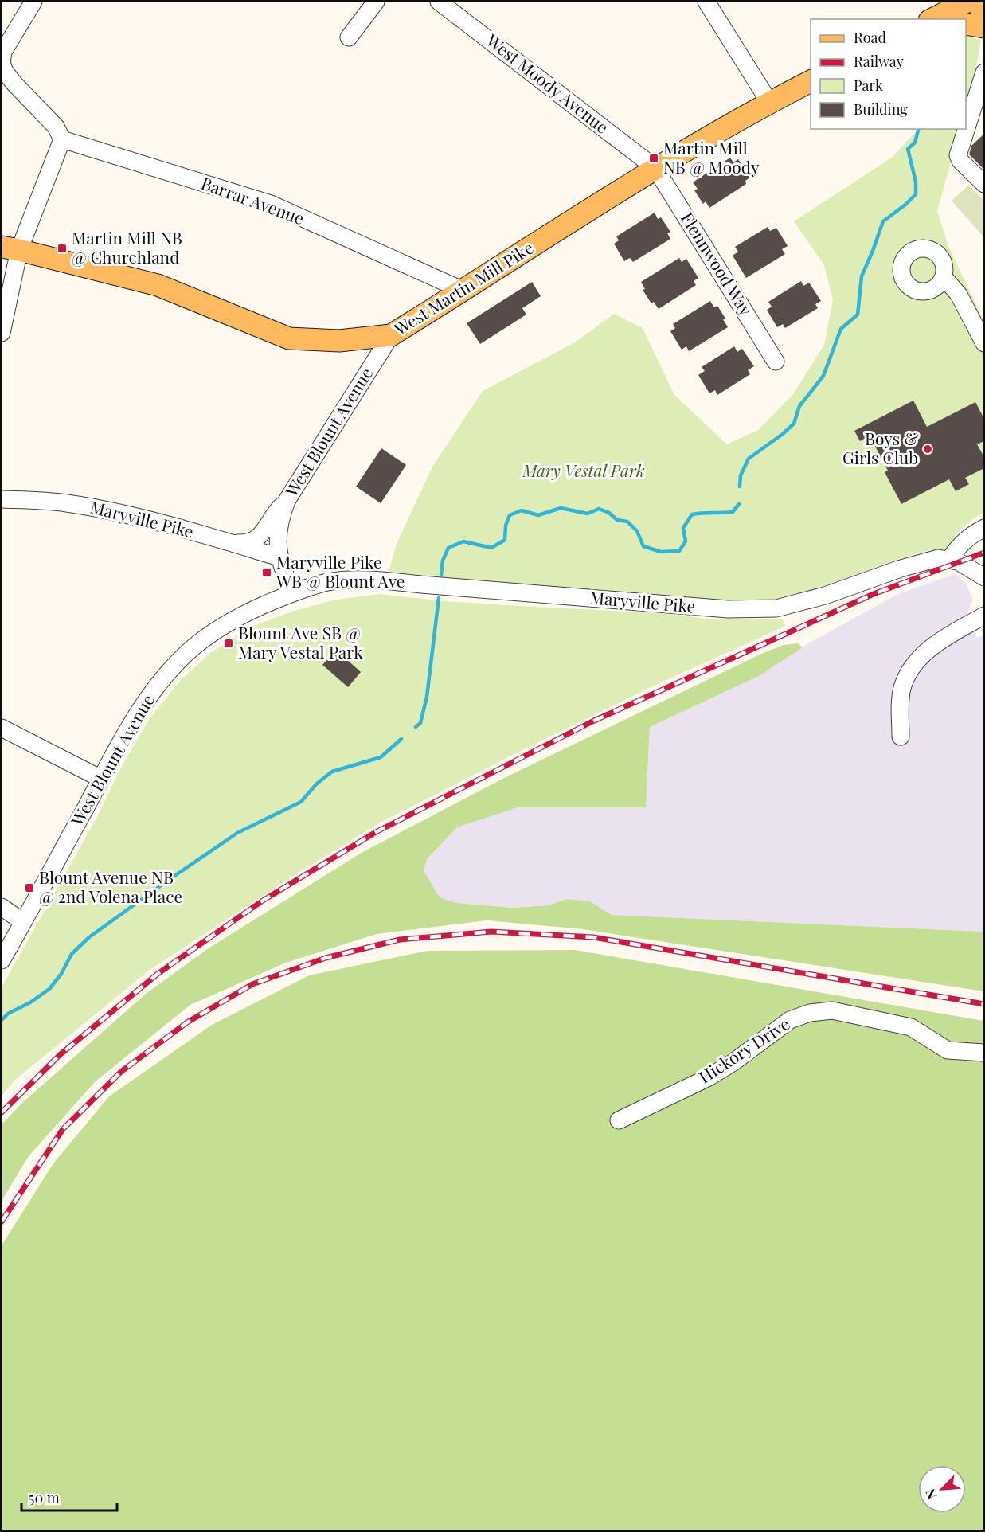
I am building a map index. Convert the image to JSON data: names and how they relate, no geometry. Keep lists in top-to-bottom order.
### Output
{
  "streets": {
    "main road": ["West Martin Mill Pike"],
    "street": [
      "West Moody Avenue",
      "Barrar Avenue",
      "Flennwood Way",
      "West Blount Avenue",
      "Maryville Pike",
      "Hickory Drive"
    ]
  },
  "crossings": [
    ["West Moody Avenue", "Flennwood Way"],
    ["West Moody Avenue", "West Martin Mill Pike"],
    ["Barrar Avenue", "West Martin Mill Pike"],
    ["Flennwood Way", "West Martin Mill Pike"],
    ["West Martin Mill Pike", "West Blount Avenue"],
    ["West Blount Avenue", "Maryville Pike"]
  ],
  "parks": ["Mary Vestal Park"],
  "places": {
    "transit": [
      "Martin Mill NB @ Moody",
      "Martin Mill NB @ Churchland",
      "Maryville Pike WB @ Blount Ave",
      "Blount Ave SB @ Mary Vestal Park",
      "Blount Avenue NB @ 2nd Volena Place"
    ],
    "other": ["Boys & Girls Club"]
  },
  "legend": [
    "Road",
    "Railway",
    "Park",
    "Building"
  ],
  "scale_bar": "50 m",
  "north": "bottom left"
}
